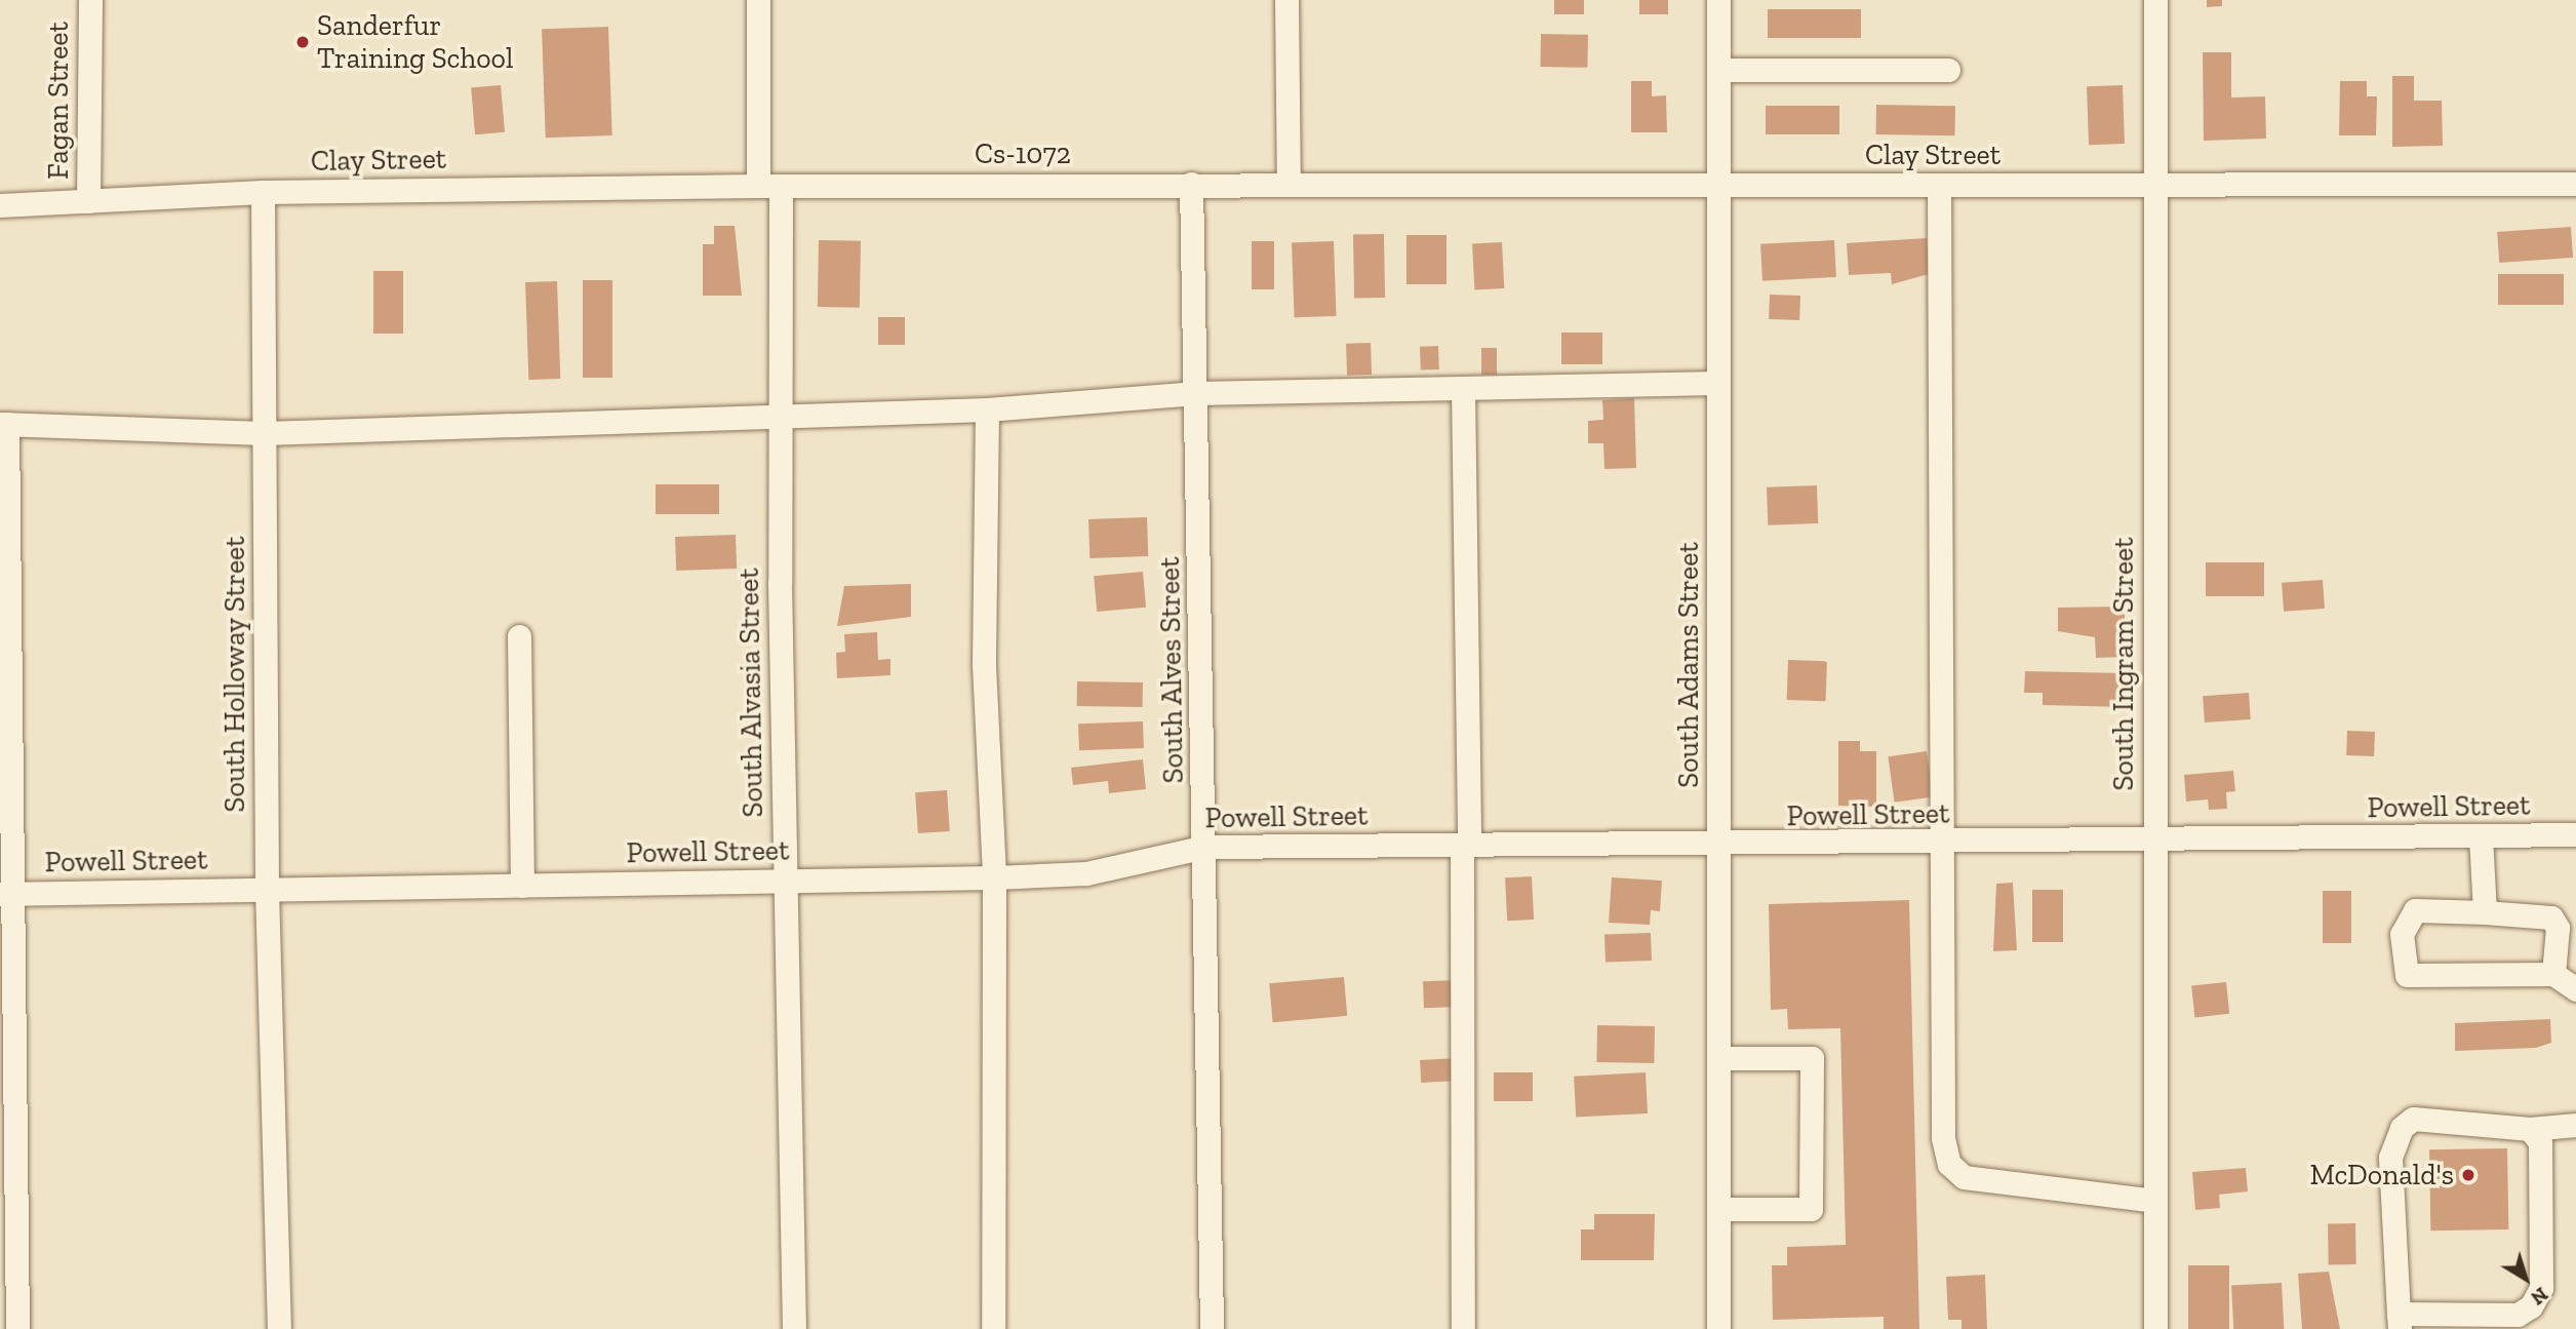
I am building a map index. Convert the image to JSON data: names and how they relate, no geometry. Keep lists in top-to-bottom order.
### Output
{
  "streets": {
    "street": [
      "Fagan Street",
      "Cs-1072",
      "Clay Street",
      "South Ingram Street",
      "South Adams Street",
      "South Alves Street",
      "South Holloway Street",
      "South Alvasia Street",
      "Powell Street"
    ]
  },
  "crossings": [
    ["Fagan Street", "Clay Street"],
    ["Cs-1072", "Clay Street"],
    ["Cs-1072", "South Alves Street"],
    ["Cs-1072", "South Alvasia Street"],
    ["Clay Street", "South Ingram Street"],
    ["Clay Street", "South Adams Street"],
    ["Clay Street", "South Holloway Street"],
    ["Clay Street", "South Alvasia Street"],
    ["South Ingram Street", "Powell Street"],
    ["South Adams Street", "Powell Street"],
    ["South Alves Street", "Powell Street"],
    ["South Holloway Street", "Powell Street"],
    ["South Alvasia Street", "Powell Street"]
  ],
  "places": ["Sanderfur Training School", "McDonald's"],
  "north": "bottom right"
}
